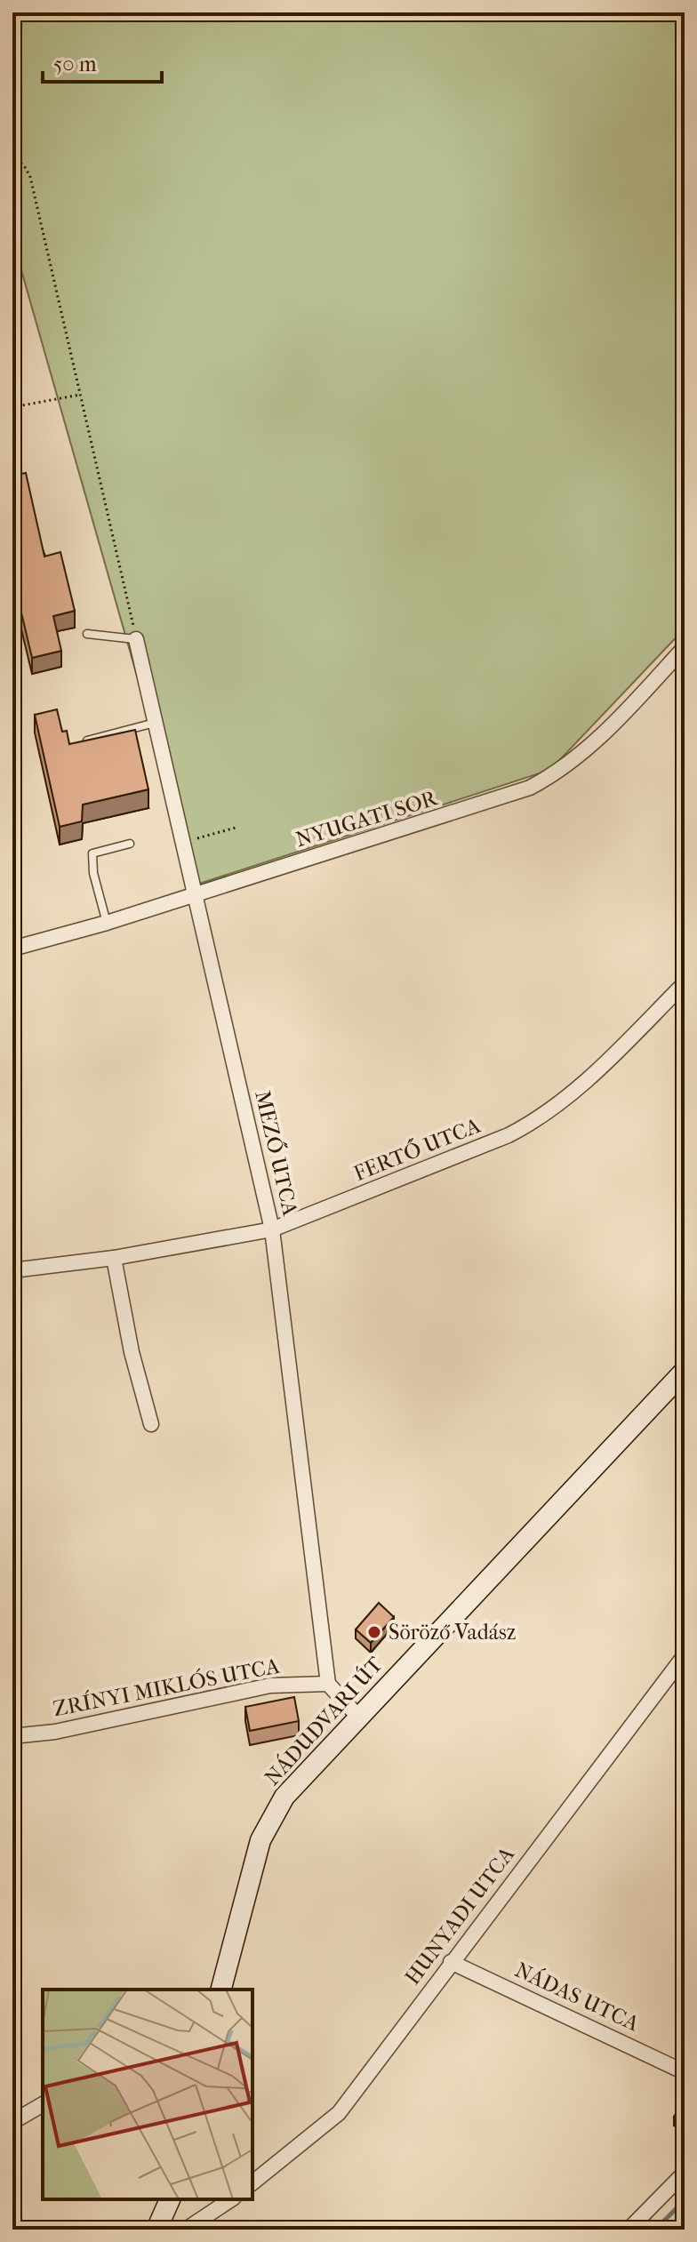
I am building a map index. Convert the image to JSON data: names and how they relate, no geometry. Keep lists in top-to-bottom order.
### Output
{
  "streets": {
    "main road": ["NÁDUDVARI ÚT"],
    "street": [
      "NYUGATI SOR",
      "FERTŐ UTCA",
      "MEZŐ UTCA",
      "ZRÍNYI MIKLÓS UTCA",
      "HUNYADI UTCA",
      "NÁDAS UTCA"
    ]
  },
  "crossings": [
    ["NYUGATI SOR", "MEZŐ UTCA"],
    ["FERTŐ UTCA", "MEZŐ UTCA"],
    ["MEZŐ UTCA", "ZRÍNYI MIKLÓS UTCA"],
    ["HUNYADI UTCA", "NÁDAS UTCA"]
  ],
  "places": ["Söröző Vadász"],
  "scale_bar": "50 m"
}
